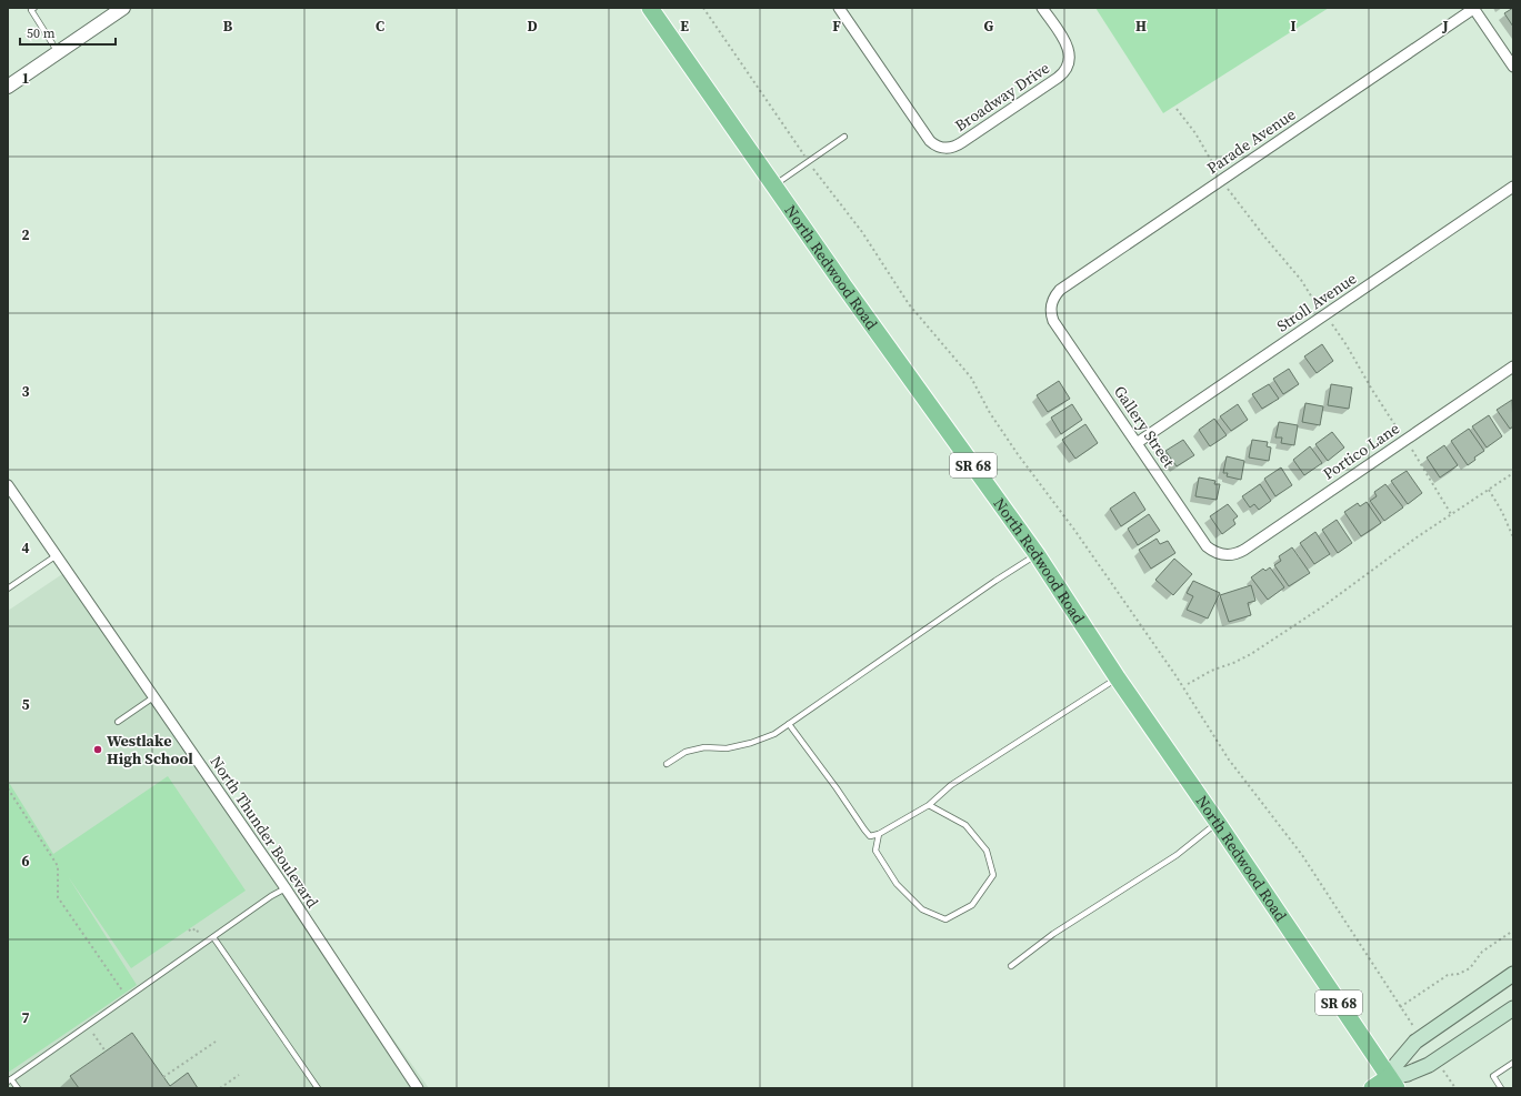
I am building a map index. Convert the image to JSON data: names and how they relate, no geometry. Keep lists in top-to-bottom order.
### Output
{
  "streets": {
    "main road": ["North Redwood Road", "SR 68"],
    "street": [
      "Broadway Drive",
      "Parade Avenue",
      "Stroll Avenue",
      "Gallery Street",
      "Portico Lane",
      "North Thunder Boulevard"
    ]
  },
  "crossings": [
    ["Parade Avenue", "Gallery Street"],
    ["Stroll Avenue", "Gallery Street"],
    ["Gallery Street", "Portico Lane"]
  ],
  "places": ["Westlake High School"],
  "scale_bar": "50 m",
  "grid": {
    "columns": [
      "B",
      "C",
      "D",
      "E",
      "F",
      "G",
      "H",
      "I",
      "J"
    ],
    "rows": [
      "1",
      "2",
      "3",
      "4",
      "5",
      "6",
      "7"
    ]
  }
}
